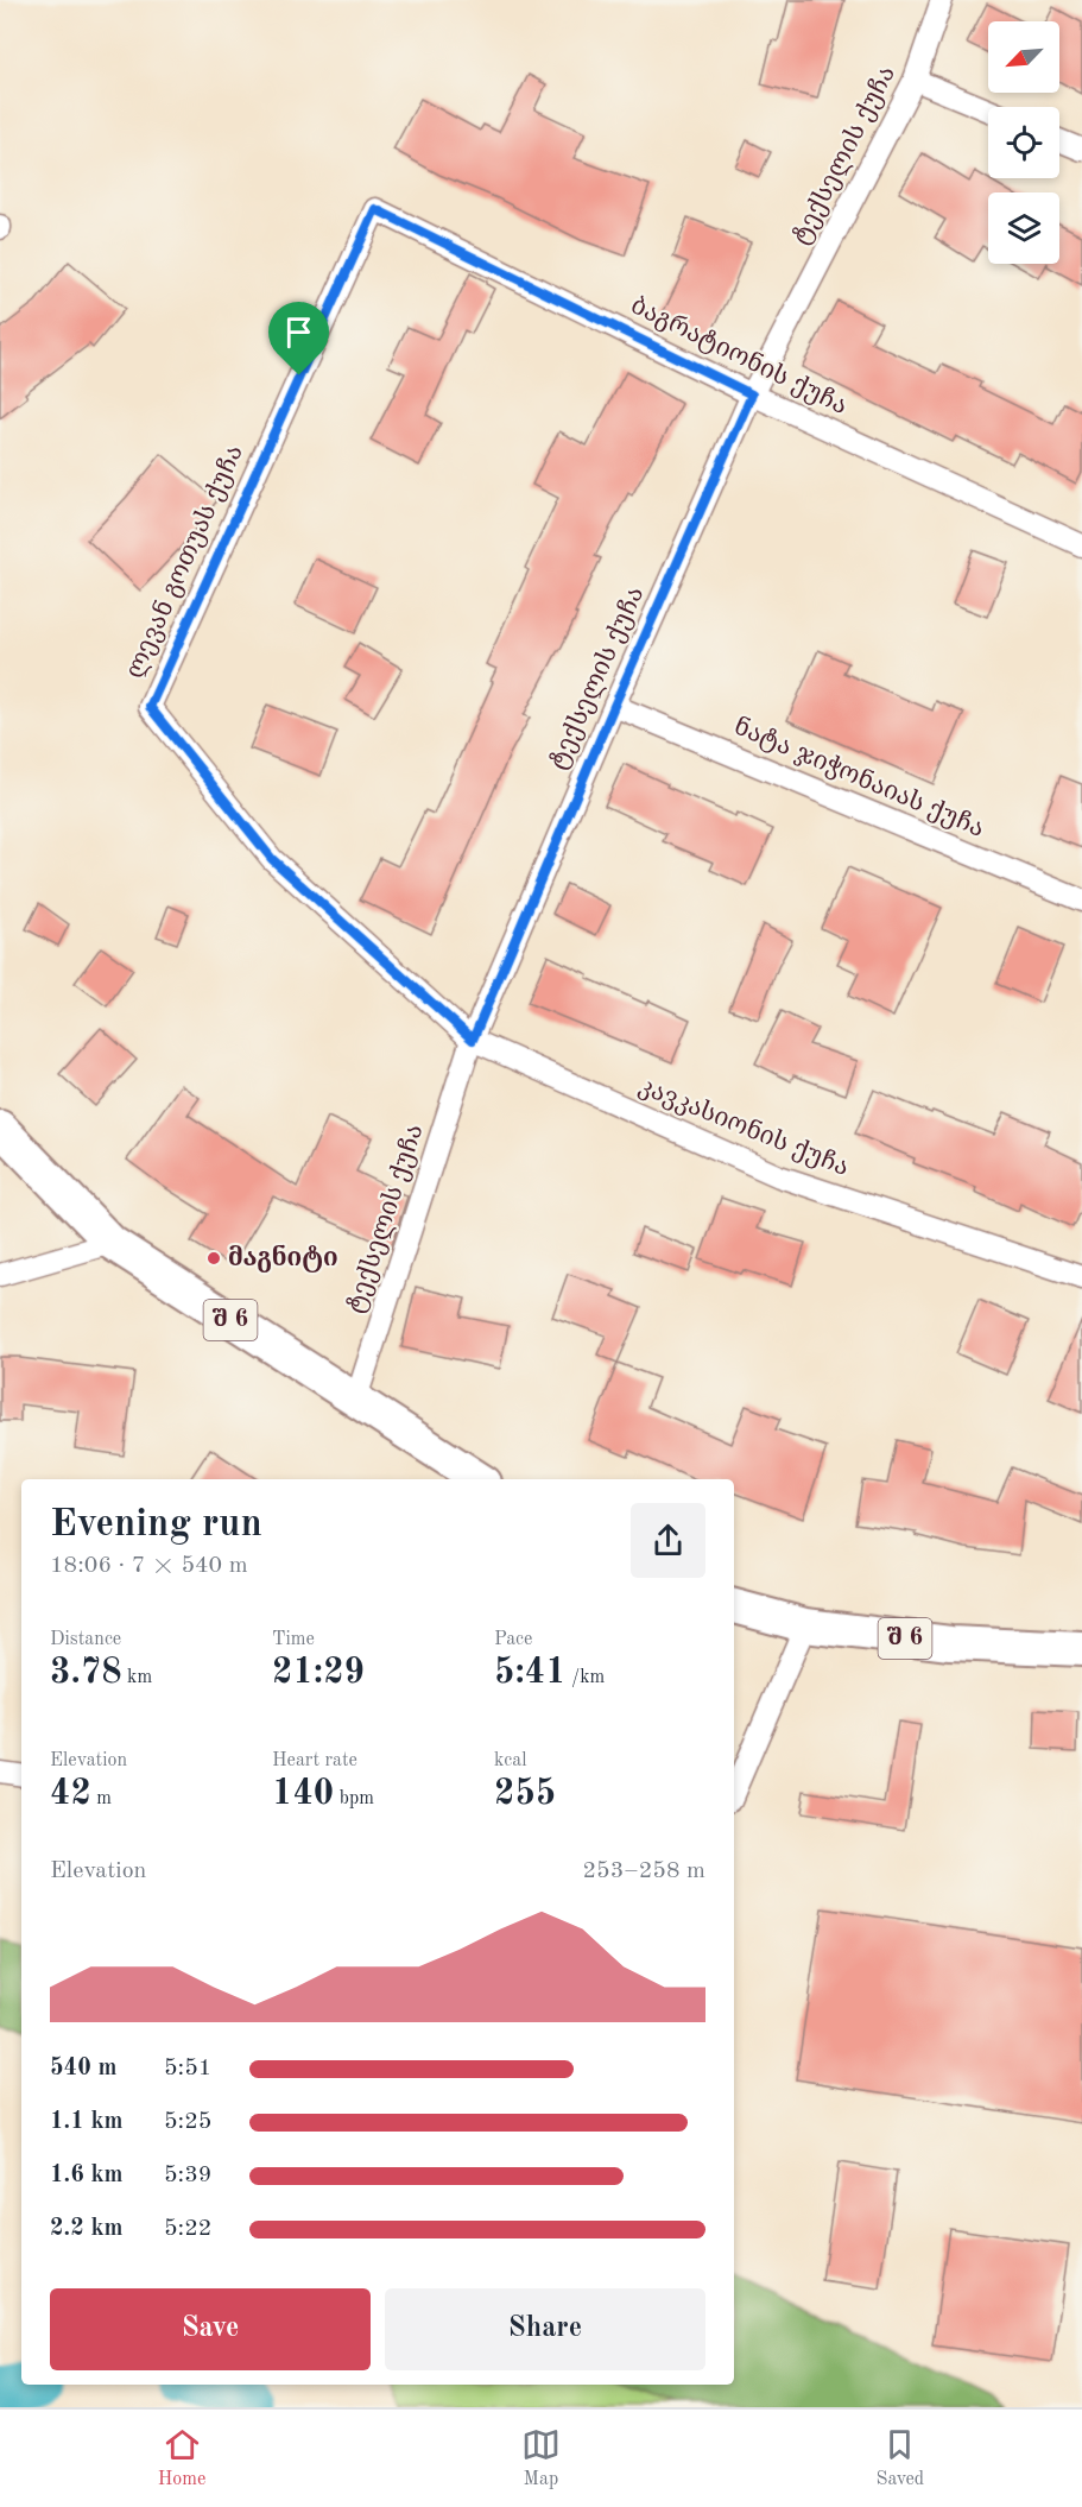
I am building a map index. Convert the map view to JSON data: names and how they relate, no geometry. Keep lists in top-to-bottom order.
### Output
{
  "streets": {
    "main road": ["შ 6"],
    "street": [
      "ტექსელის ქუჩა",
      "ბაგრატიონის ქუჩა",
      "ლევან გოთუას ქუჩა",
      "ნატა ჯიჭონაიას ქუჩა",
      "კავკასიონის ქუჩა"
    ]
  },
  "crossings": [
    ["ტექსელის ქუჩა", "ბაგრატიონის ქუჩა"],
    ["ტექსელის ქუჩა", "ლევან გოთუას ქუჩა"],
    ["ტექსელის ქუჩა", "ნატა ჯიჭონაიას ქუჩა"],
    ["ტექსელის ქუჩა", "კავკასიონის ქუჩა"],
    ["ტექსელის ქუჩა", "შ 6"],
    ["ბაგრატიონის ქუჩა", "ლევან გოთუას ქუჩა"],
    ["ლევან გოთუას ქუჩა", "კავკასიონის ქუჩა"]
  ],
  "places": ["მაგნიტი"],
  "north": "bottom left",
  "page": {
    "heading": ["Evening run", "18:06 · 7 × 540 m"],
    "stats": [
      ["Distance", "3.78 km"],
      ["Time", "21:29"],
      ["Pace", "5:41 /km"],
      ["Elevation", "42 m"],
      ["Heart rate", "140 bpm"],
      ["kcal", "255"]
    ],
    "chart": ["Elevation", "253–258 m"],
    "list": [
      {
        "name": "540 m",
        "note": "5:51"
      },
      {
        "name": "1.1 km",
        "note": "5:25"
      },
      {
        "name": "1.6 km",
        "note": "5:39"
      },
      {
        "name": "2.2 km",
        "note": "5:22"
      }
    ],
    "buttons": ["Save", "Share"],
    "tabs": ["Home", "Map", "Saved"]
  }
}
